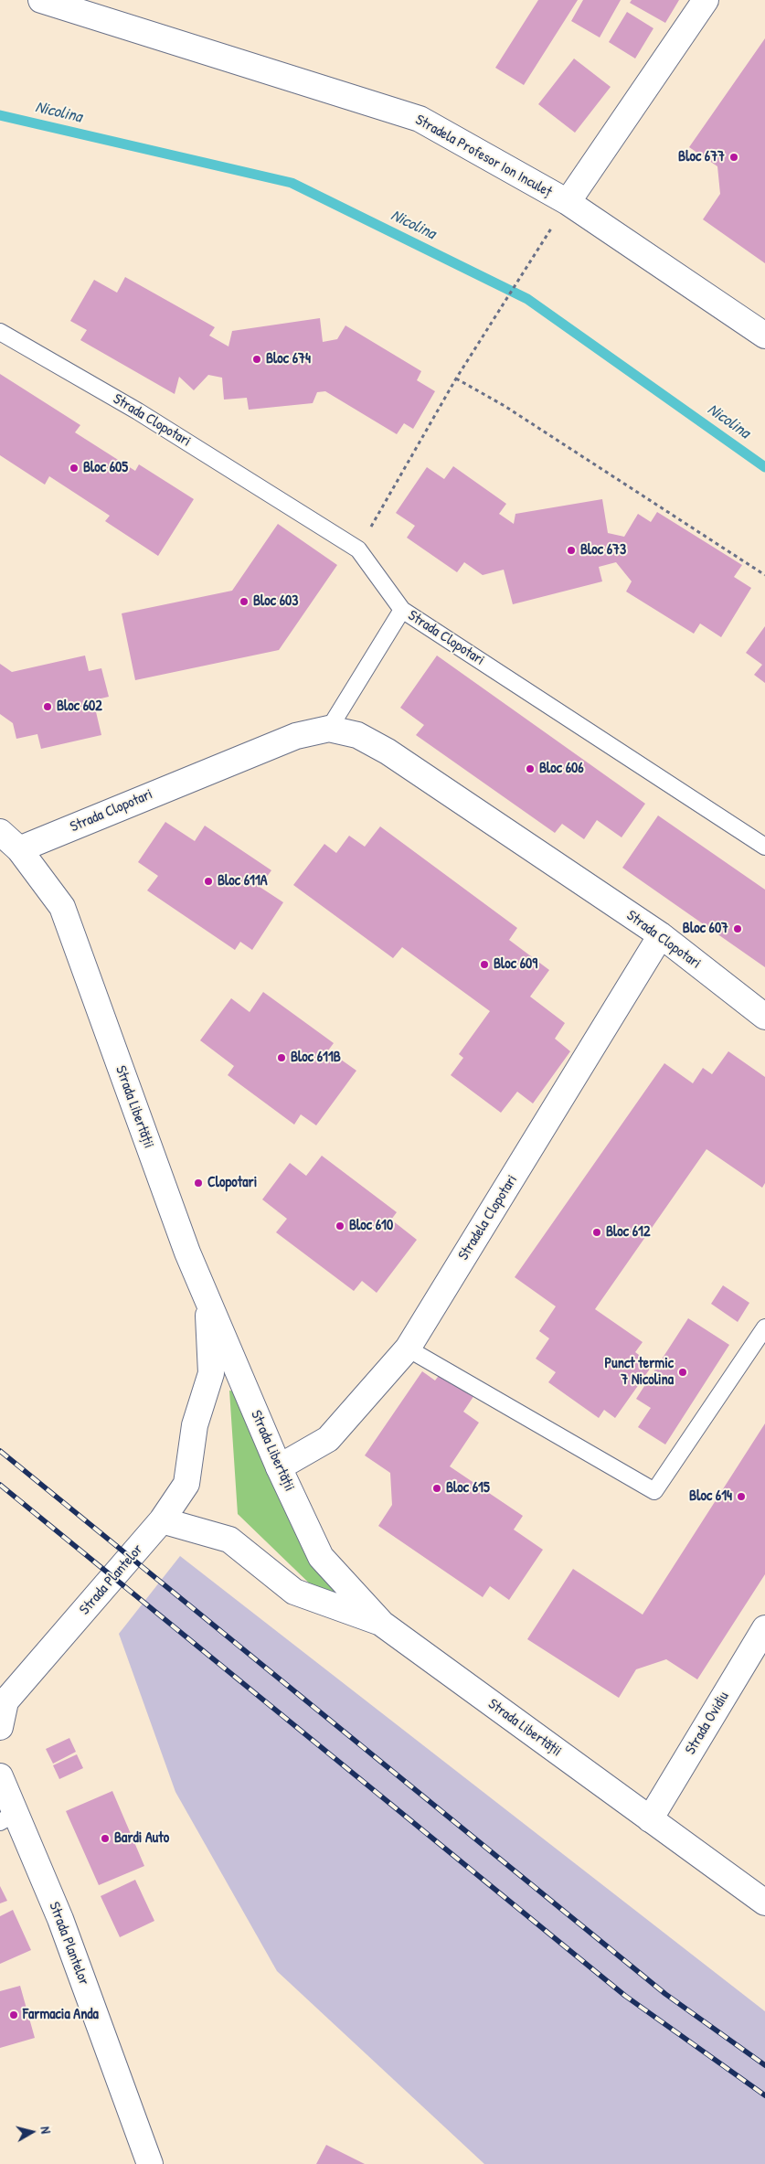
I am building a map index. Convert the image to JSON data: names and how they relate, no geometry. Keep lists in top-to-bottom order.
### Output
{
  "streets": {
    "street": [
      "Stradela Profesor Ion Inculeț",
      "Strada Clopotari",
      "Strada Libertății",
      "Stradela Clopotari",
      "Strada Plantelor",
      "Strada Ovidiu"
    ]
  },
  "crossings": [
    ["Strada Clopotari", "Strada Libertății"],
    ["Strada Clopotari", "Stradela Clopotari"],
    ["Strada Libertății", "Stradela Clopotari"],
    ["Strada Libertății", "Strada Plantelor"],
    ["Strada Libertății", "Strada Ovidiu"]
  ],
  "water": ["Nicolina"],
  "places": [
    "Bloc 677",
    "Bloc 674",
    "Bloc 605",
    "Bloc 673",
    "Bloc 603",
    "Bloc 602",
    "Bloc 606",
    "Bloc 611A",
    "Bloc 607",
    "Bloc 609",
    "Bloc 611B",
    "Clopotari",
    "Bloc 610",
    "Bloc 612",
    "Punct termic 7 Nicolina",
    "Bloc 615",
    "Bloc 614",
    "Bardi Auto",
    "Farmacia Anda"
  ],
  "north": "right"
}
